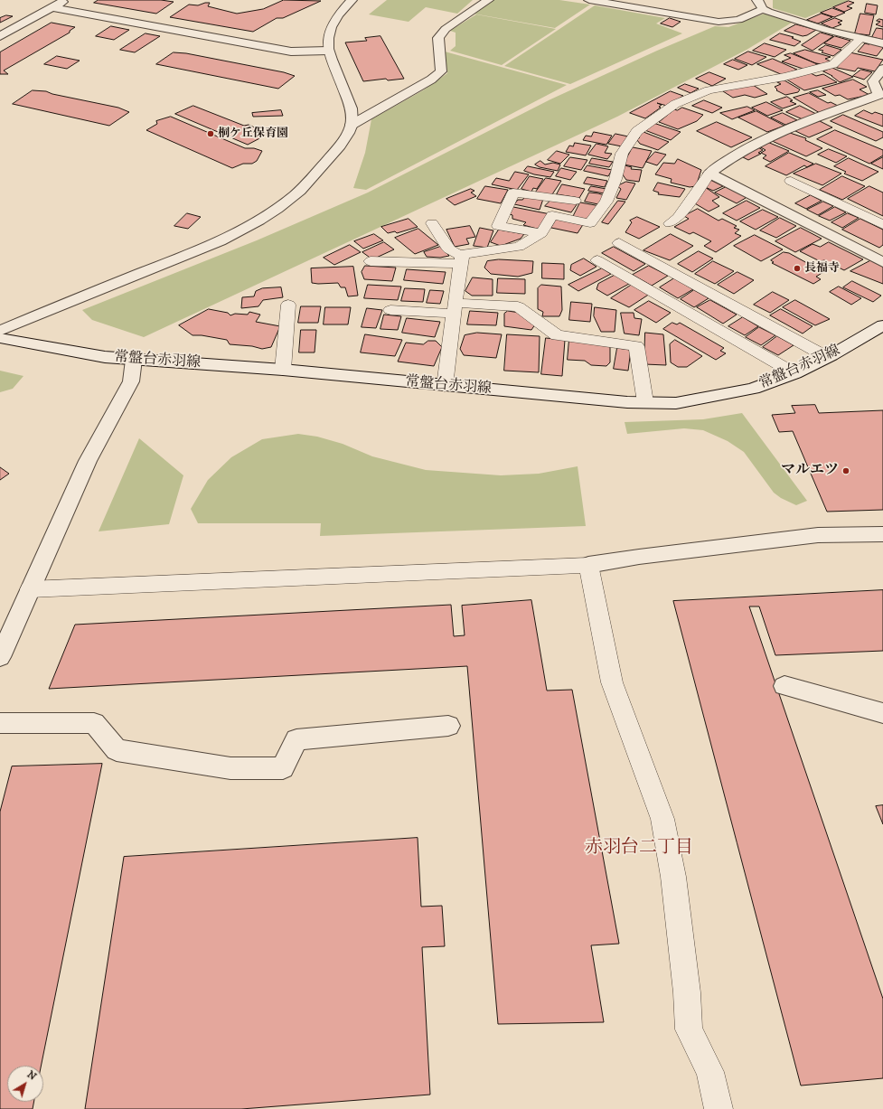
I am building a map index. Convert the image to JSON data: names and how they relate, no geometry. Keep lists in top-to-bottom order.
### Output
{
  "streets": {
    "street": ["常盤台赤羽線"]
  },
  "districts": ["赤羽台二丁目"],
  "places": ["桐ケ丘保育園", "長福寺", "マルエツ"],
  "north": "top right"
}
